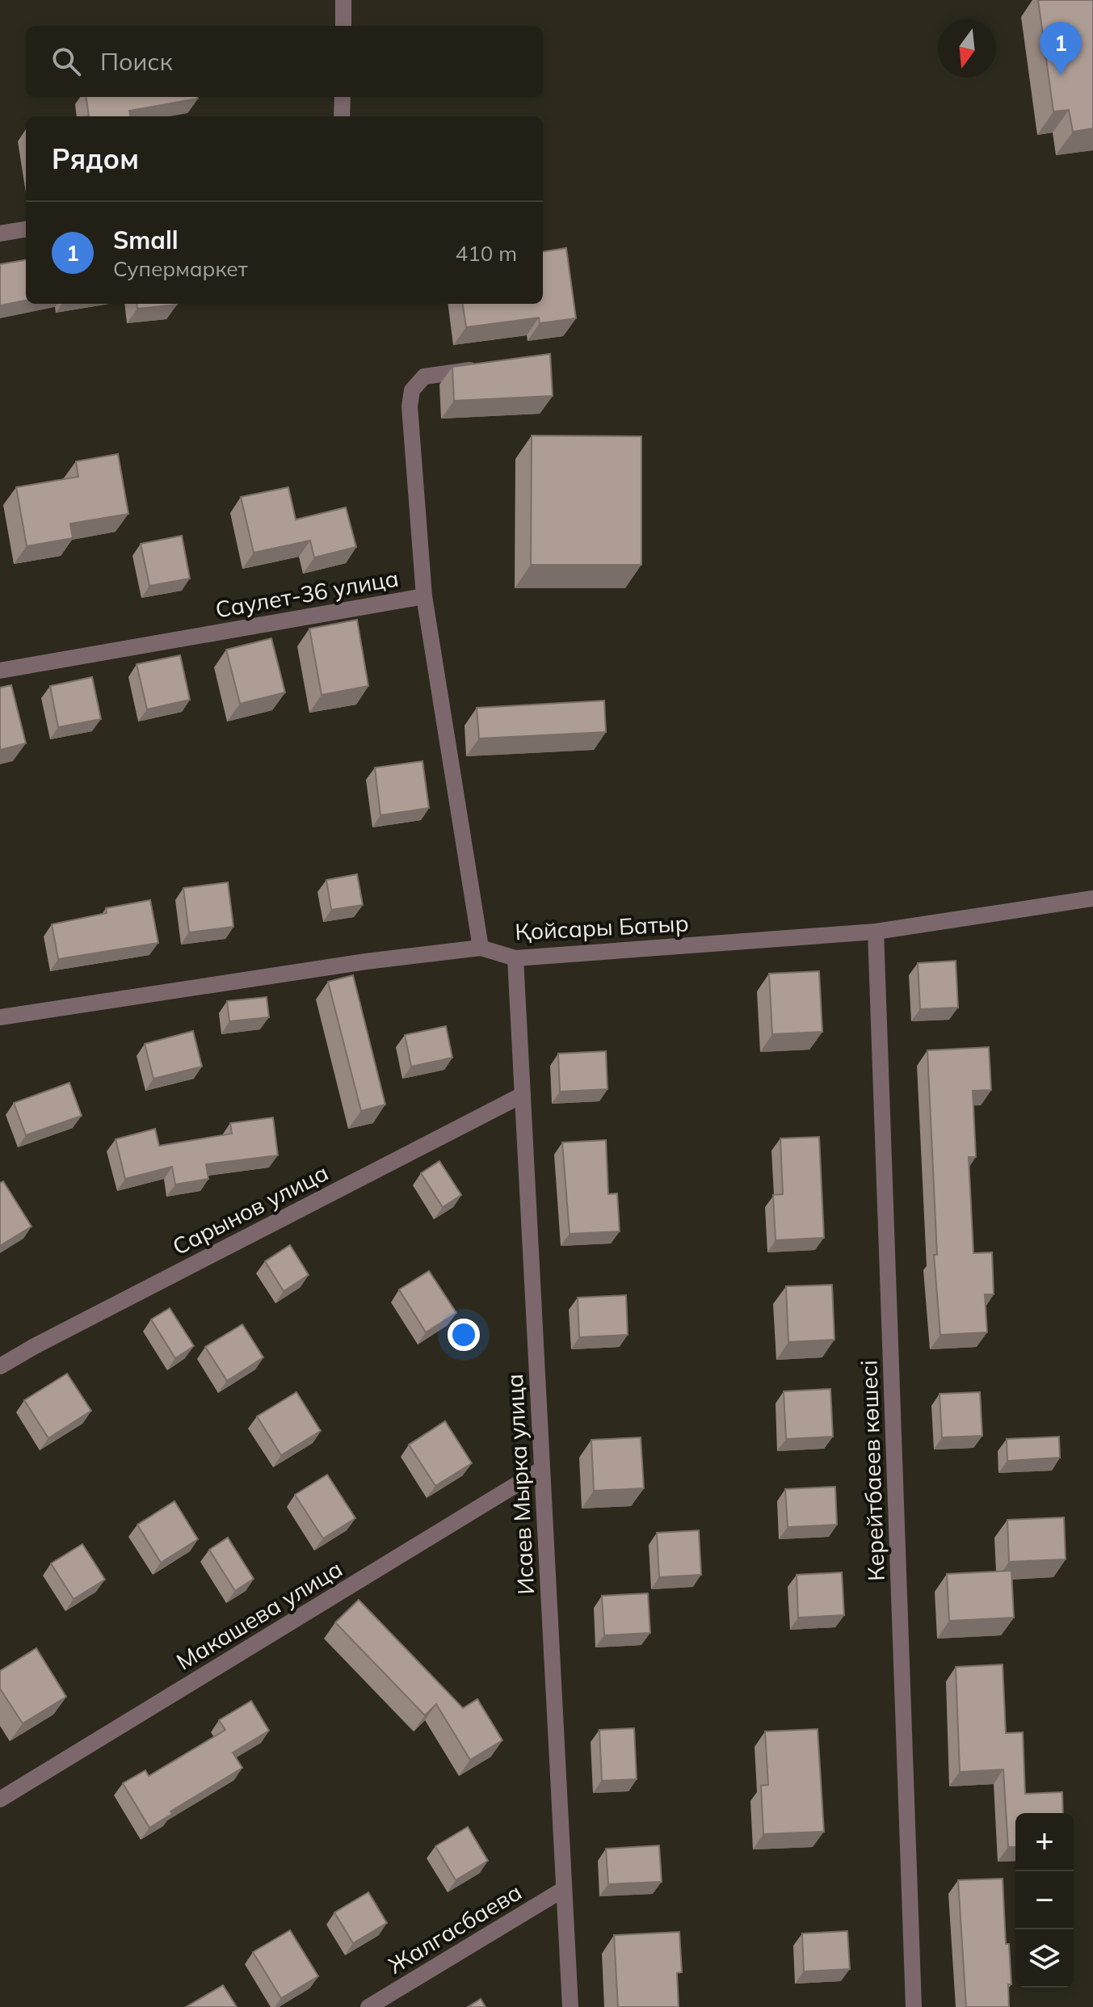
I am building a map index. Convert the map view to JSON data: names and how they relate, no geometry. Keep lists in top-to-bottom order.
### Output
{
  "streets": {
    "street": [
      "Саулет-36 улица",
      "Қойсары Батыр",
      "Сарынов улица",
      "Керейтбаеев көшесі",
      "Исаев Мырка улица",
      "Макашева улица",
      "Жалгасбаева"
    ]
  },
  "crossings": [
    ["Саулет-36 улица", "Қойсары Батыр"],
    ["Қойсары Батыр", "Керейтбаеев көшесі"],
    ["Қойсары Батыр", "Исаев Мырка улица"],
    ["Сарынов улица", "Исаев Мырка улица"],
    ["Исаев Мырка улица", "Макашева улица"],
    ["Исаев Мырка улица", "Жалгасбаева"]
  ],
  "north": "bottom",
  "page": {
    "pins": "1",
    "search": "Поиск",
    "heading": "Рядом",
    "list": [
      {
        "mark": "1",
        "name": "Small",
        "note": "Супермаркет",
        "value": "410 m"
      }
    ],
    "map_buttons": ["+", "−"]
  }
}
